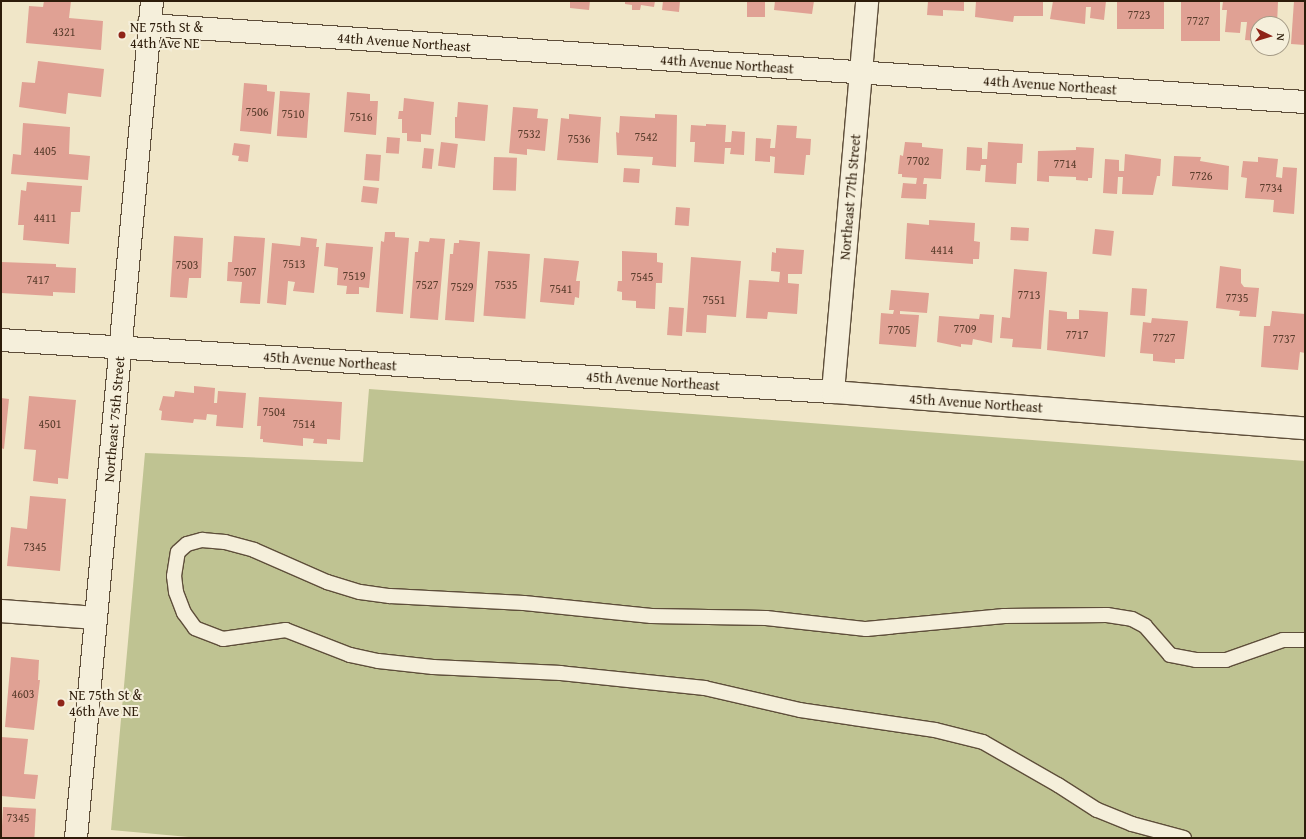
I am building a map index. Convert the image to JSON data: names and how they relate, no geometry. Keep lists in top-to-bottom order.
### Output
{
  "streets": {
    "street": [
      "44th Avenue Northeast",
      "Northeast 77th Street",
      "45th Avenue Northeast",
      "Northeast 75th Street"
    ]
  },
  "crossings": [
    ["44th Avenue Northeast", "Northeast 77th Street"],
    ["44th Avenue Northeast", "Northeast 75th Street"],
    ["Northeast 77th Street", "45th Avenue Northeast"],
    ["45th Avenue Northeast", "Northeast 75th Street"]
  ],
  "places": ["NE 75th St & 44th Ave NE", "NE 75th St & 46th Ave NE"],
  "house_numbers": [
    "7723",
    "7727",
    "4321",
    "7506",
    "7510",
    "7516",
    "7532",
    "7542",
    "7536",
    "4405",
    "7702",
    "7714",
    "7726",
    "7734",
    "4411",
    "4414",
    "7513",
    "7503",
    "7507",
    "7519",
    "7545",
    "7417",
    "7527",
    "7535",
    "7529",
    "7541",
    "7713",
    "7735",
    "7551",
    "7709",
    "7705",
    "7717",
    "7727",
    "7737",
    "7504",
    "4501",
    "7514",
    "7345",
    "4603",
    "7345"
  ],
  "north": "right"
}
